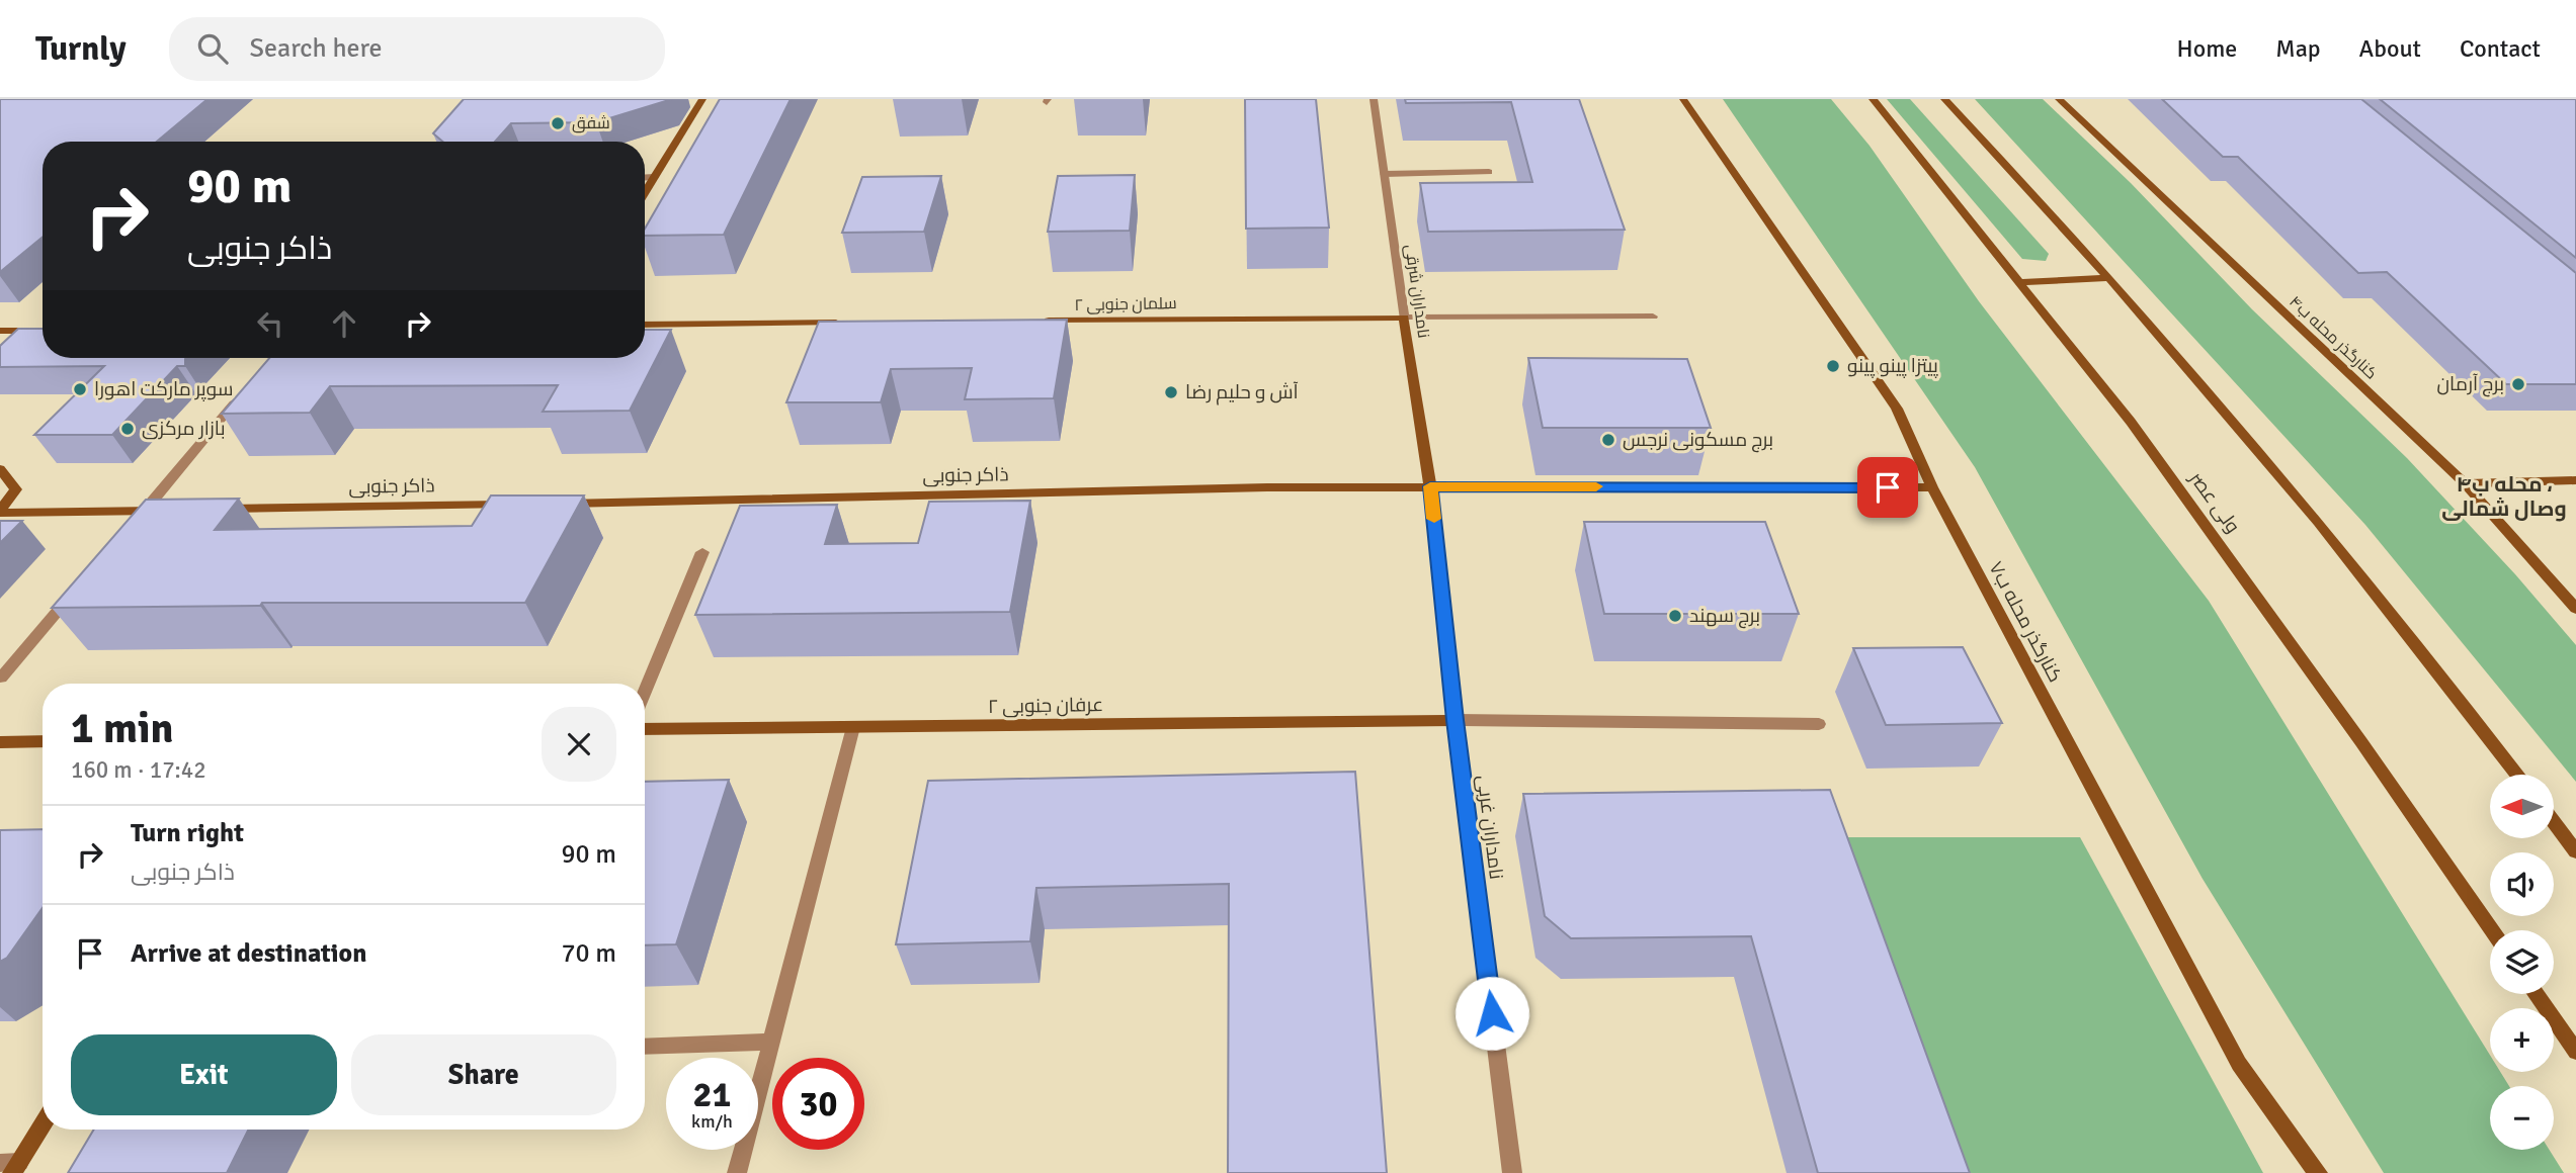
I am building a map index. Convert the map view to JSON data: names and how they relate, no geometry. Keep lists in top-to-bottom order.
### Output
{
  "streets": {
    "street": [
      "نامداران شرقی",
      "سلمان جنوبی ۲",
      "کنارگذر محله ب۴",
      "ذاکر جنوبی",
      "ولی عصر",
      "کنارگذر محله ب۷",
      "عرفان جنوبی ۲",
      "نامداران غربی"
    ]
  },
  "crossings": [
    ["نامداران شرقی", "سلمان جنوبی ۲"],
    ["نامداران شرقی", "ذاکر جنوبی"],
    ["نامداران شرقی", "نامداران غربی"],
    ["ذاکر جنوبی", "کنارگذر محله ب۷"],
    ["ذاکر جنوبی", "نامداران غربی"],
    ["عرفان جنوبی ۲", "نامداران غربی"]
  ],
  "districts": ["محله ب۴ ، وصال شمالی"],
  "places": [
    "شفق",
    "پیتزا پینو پینو",
    "برج آرمان",
    "سوپر مارکت اهورا",
    "آش و حلیم رضا",
    "بازار مرکزی",
    "برج مسکونی نرجس",
    "برج سهند"
  ],
  "north": "left",
  "page": {
    "header": "Turnly",
    "search": "Search here",
    "nav": [
      "Home",
      "Map",
      "About",
      "Contact"
    ],
    "turn": ["90 m", "ذاکر جنوبی"],
    "heading": ["1 min", "160 m · 17:42"],
    "map_buttons": ["+", "−"],
    "list": [
      {
        "name": "Turn right",
        "note": "ذاکر جنوبی",
        "value": "90 m"
      },
      {
        "name": "Arrive at destination",
        "value": "70 m"
      }
    ],
    "buttons": ["Exit", "Share"],
    "speed": "21 km/h",
    "limit": "30"
  }
}
